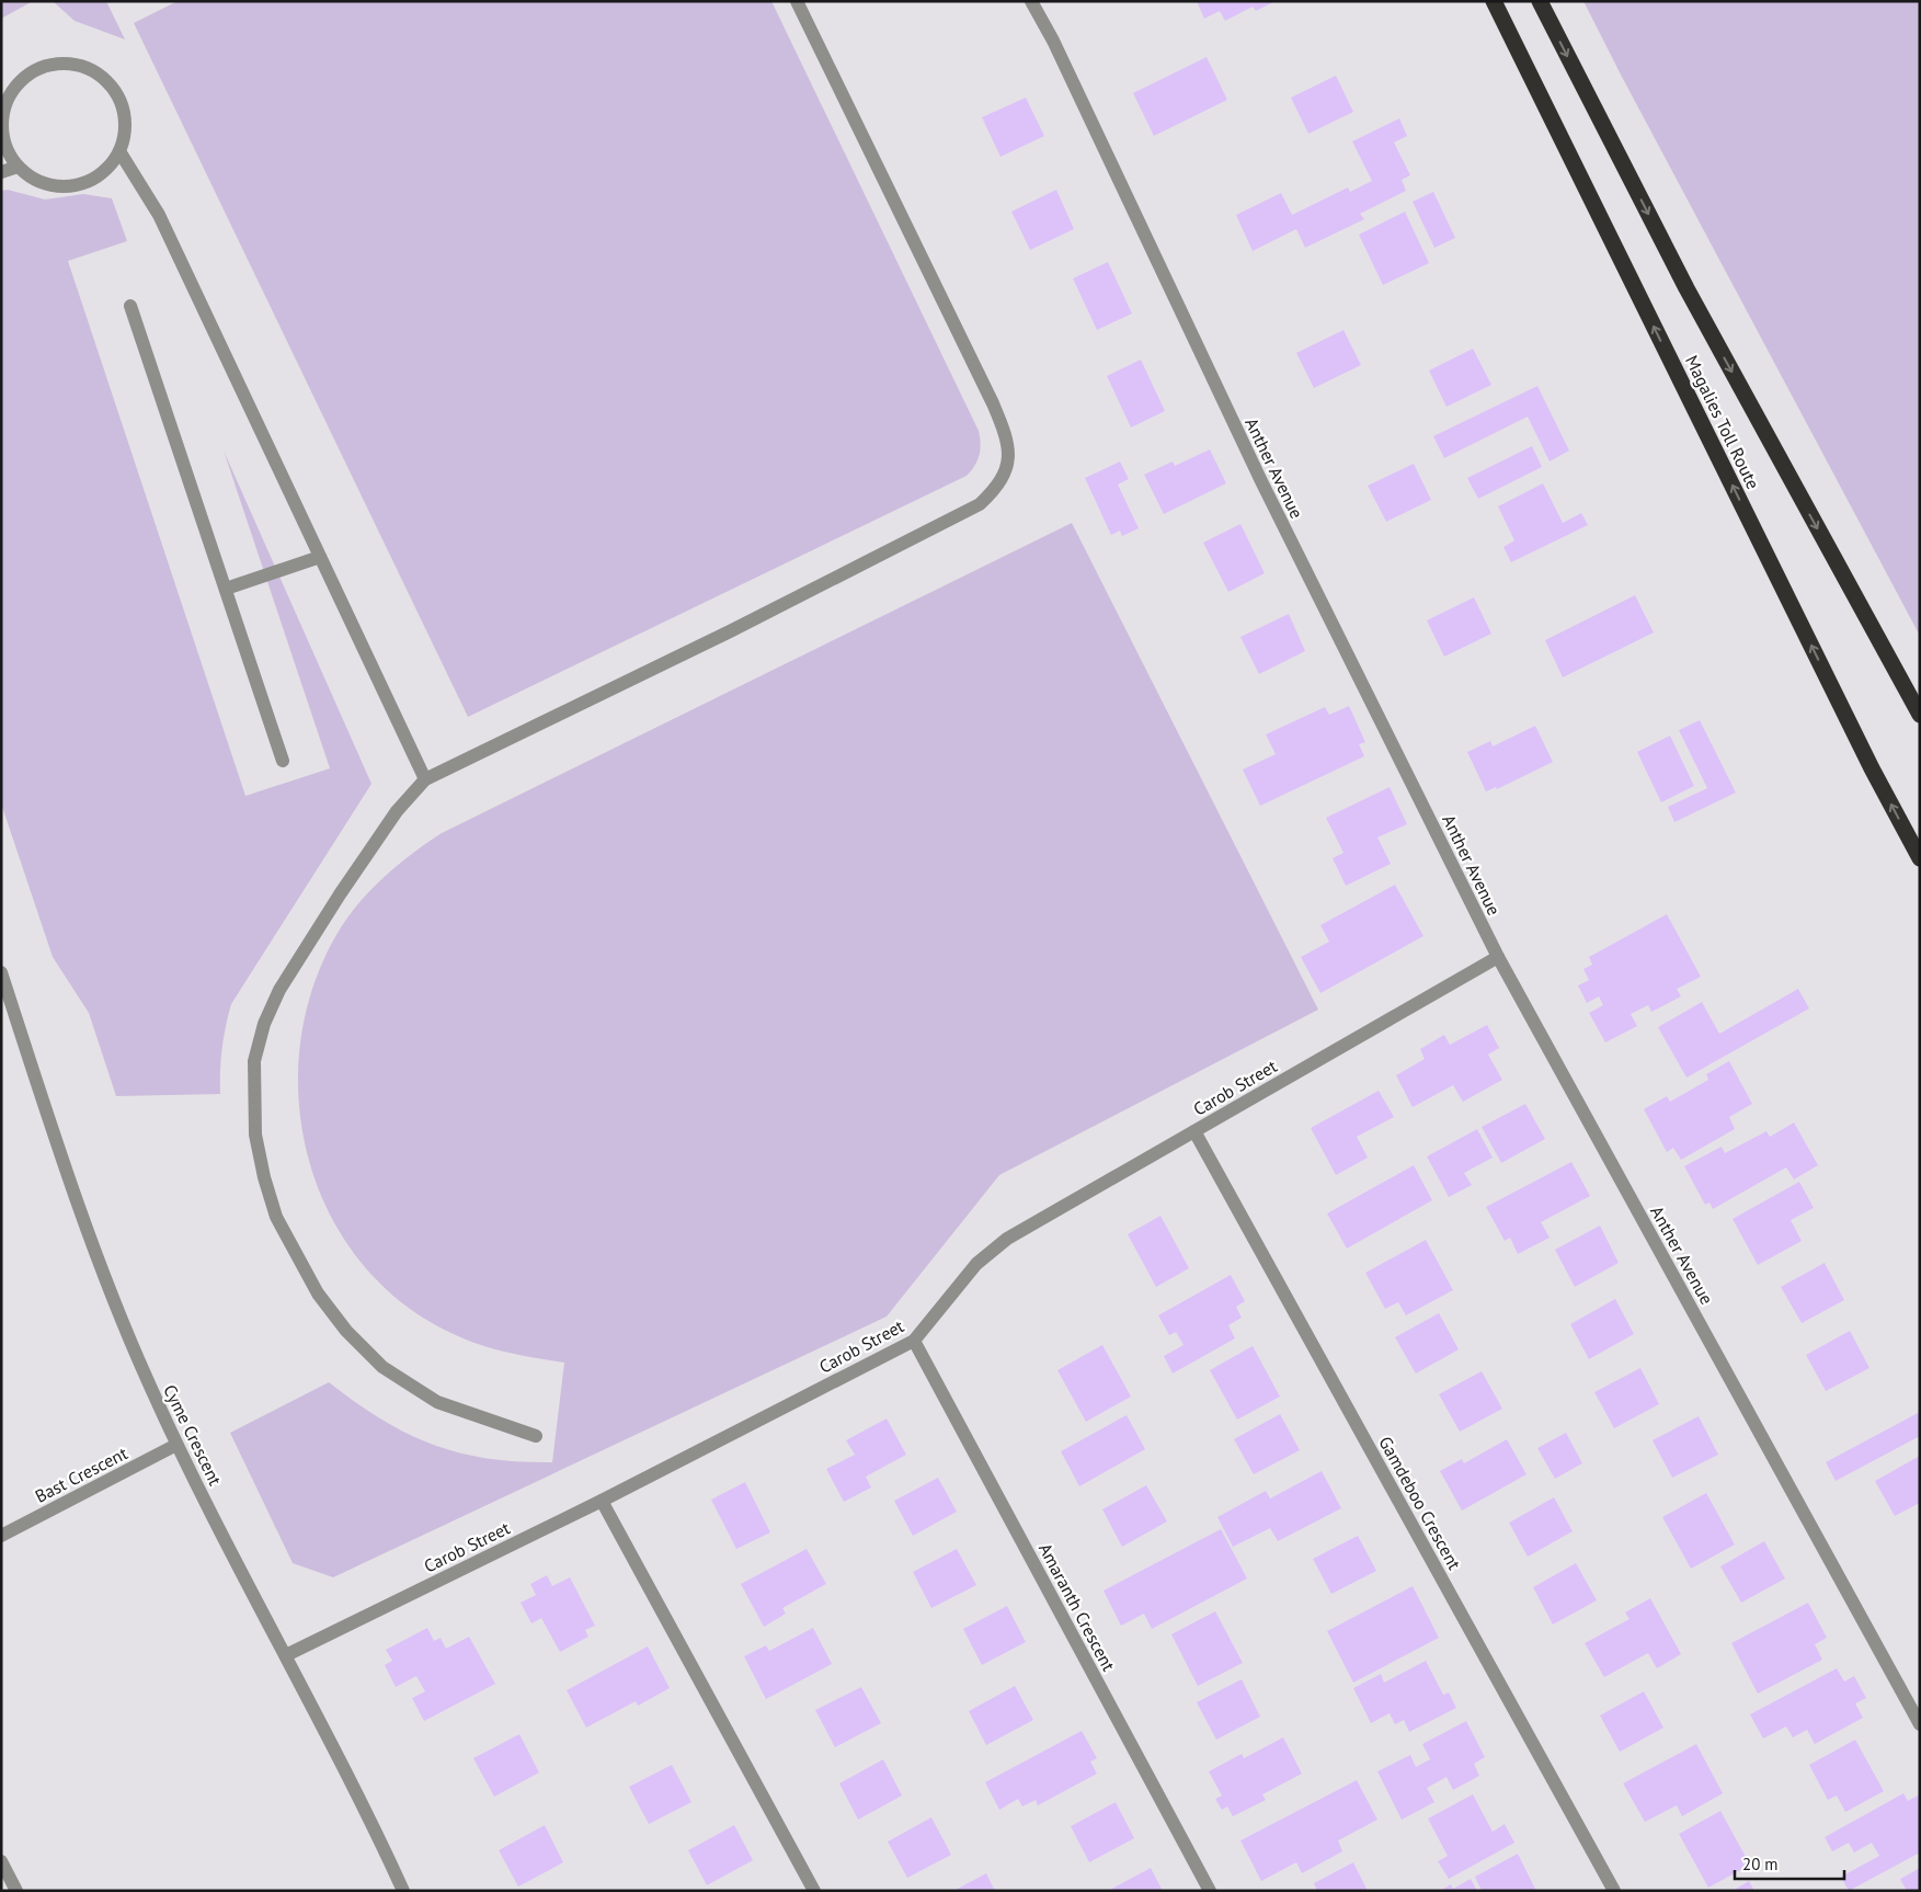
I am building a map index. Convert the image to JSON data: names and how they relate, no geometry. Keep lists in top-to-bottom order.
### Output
{
  "streets": {
    "highway": ["Magalies Toll Route"],
    "street": [
      "Anther Avenue",
      "Carob Street",
      "Cyme Crescent",
      "Bast Crescent",
      "Gamdeboo Crescent",
      "Amaranth Crescent"
    ]
  },
  "crossings": [
    ["Anther Avenue", "Carob Street"],
    ["Carob Street", "Cyme Crescent"],
    ["Carob Street", "Gamdeboo Crescent"],
    ["Carob Street", "Amaranth Crescent"],
    ["Cyme Crescent", "Bast Crescent"]
  ],
  "scale_bar": "20 m"
}
